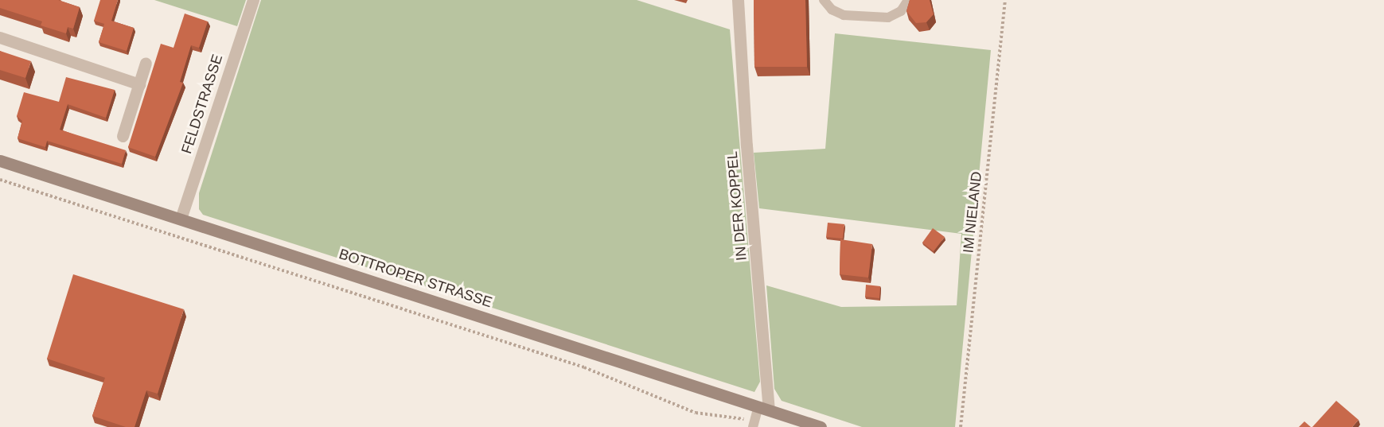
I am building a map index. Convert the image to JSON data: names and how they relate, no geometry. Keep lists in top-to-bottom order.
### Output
{
  "streets": {
    "main road": ["BOTTROPER STRASSE"],
    "street": ["FELDSTRASSE", "IN DER KOPPEL"],
    "path": ["IM NIELAND"]
  },
  "crossings": [
    ["FELDSTRASSE", "BOTTROPER STRASSE"],
    ["IN DER KOPPEL", "BOTTROPER STRASSE"]
  ]
}
